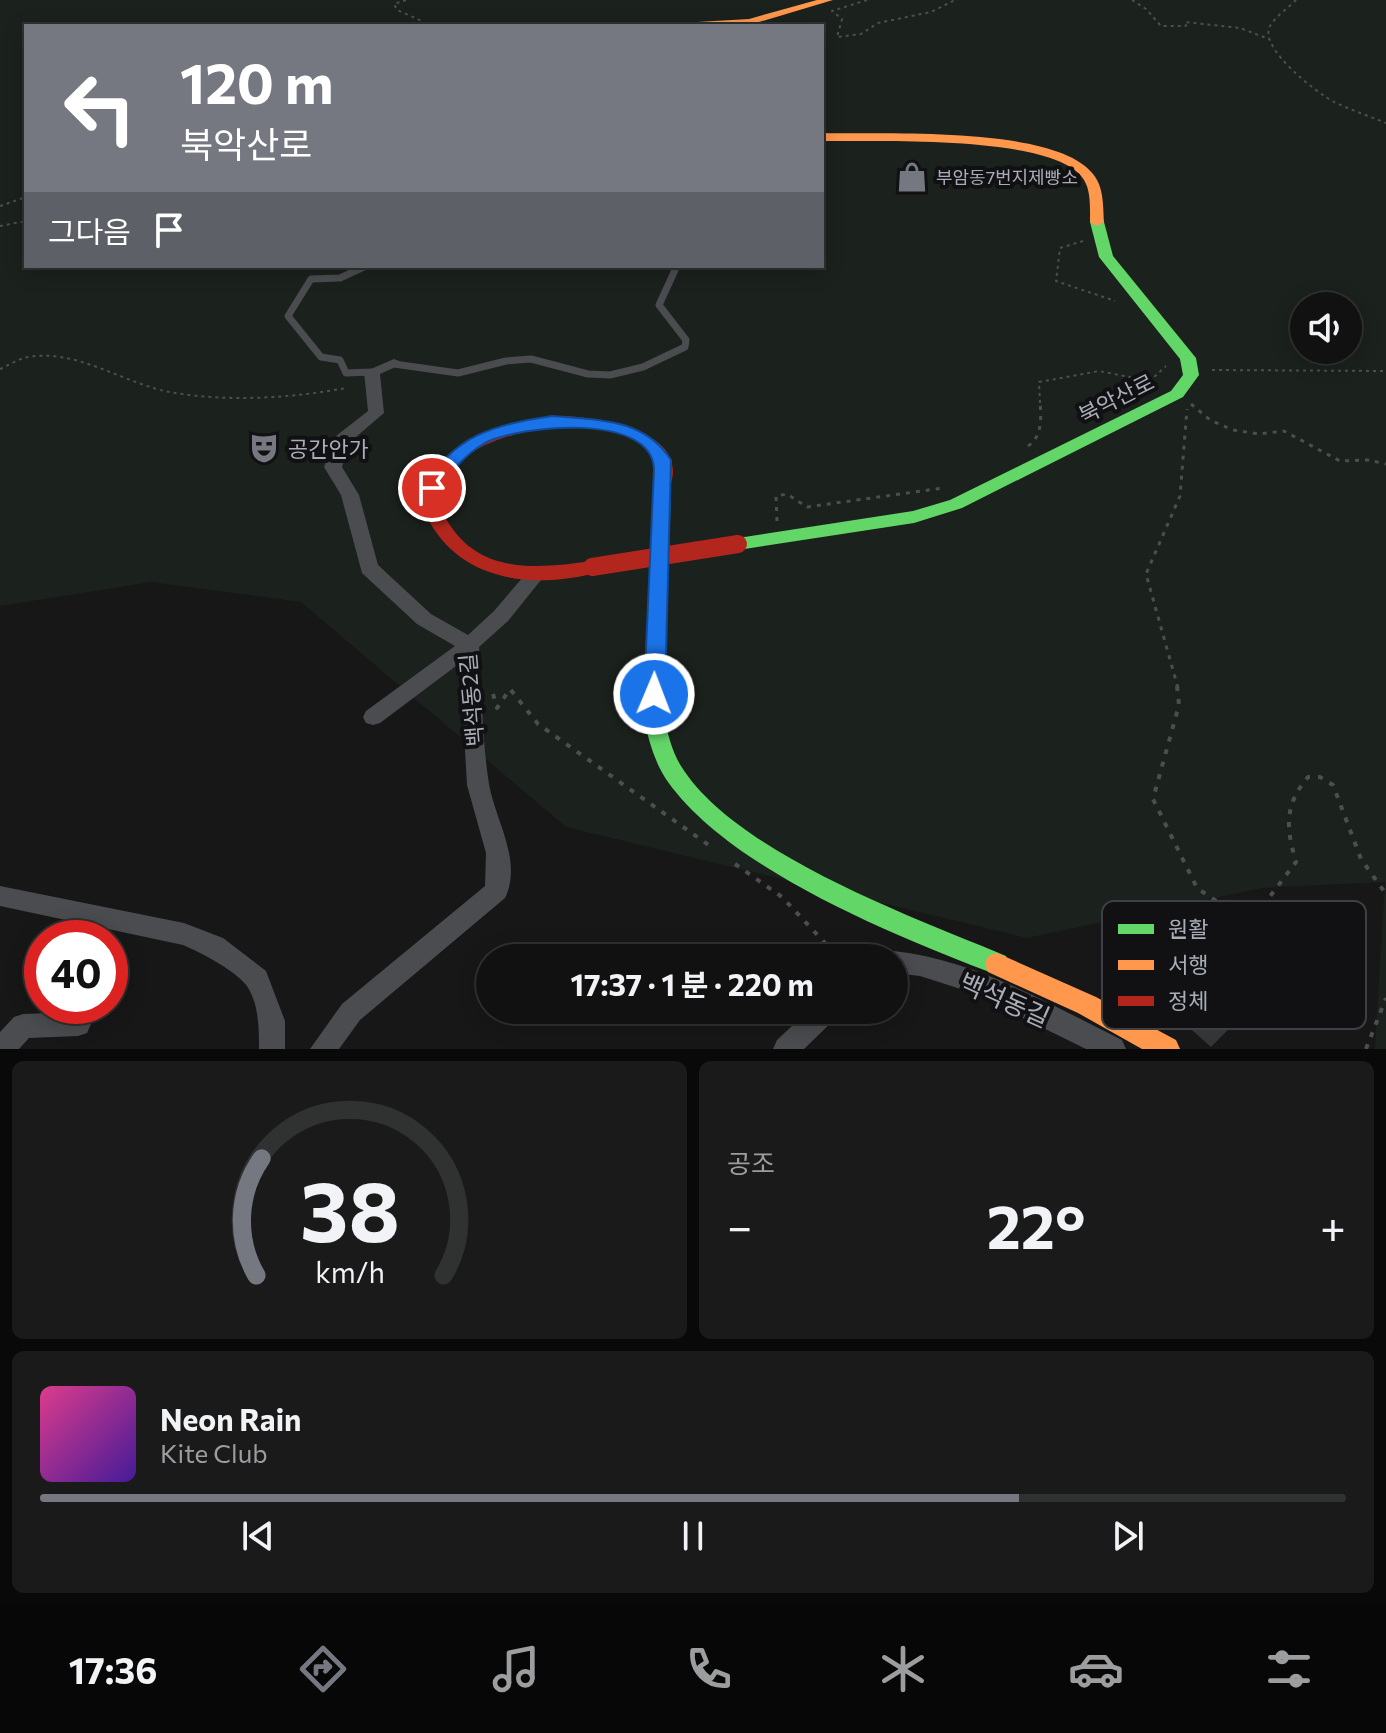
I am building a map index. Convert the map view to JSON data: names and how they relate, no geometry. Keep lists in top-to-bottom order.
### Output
{
  "streets": {
    "street": ["북악산로", "백석동2길", "백석동길"]
  },
  "places": {
    "shop": ["부암동7번지제빵소"],
    "theatre": ["공간안가"]
  },
  "legend": ["원활", "서행", "정체"],
  "page": {
    "turn": ["120 m", "북악산로"],
    "then": "그다음",
    "limit": "40",
    "trip": "17:37 · 1 분 · 220 m",
    "tile": "공조",
    "heat": ["−", "22°", "+"],
    "song": ["Neon Rain", "Kite Club"],
    "tabs": "17:36",
    "gauge": ["38", "km/h"]
  }
}
